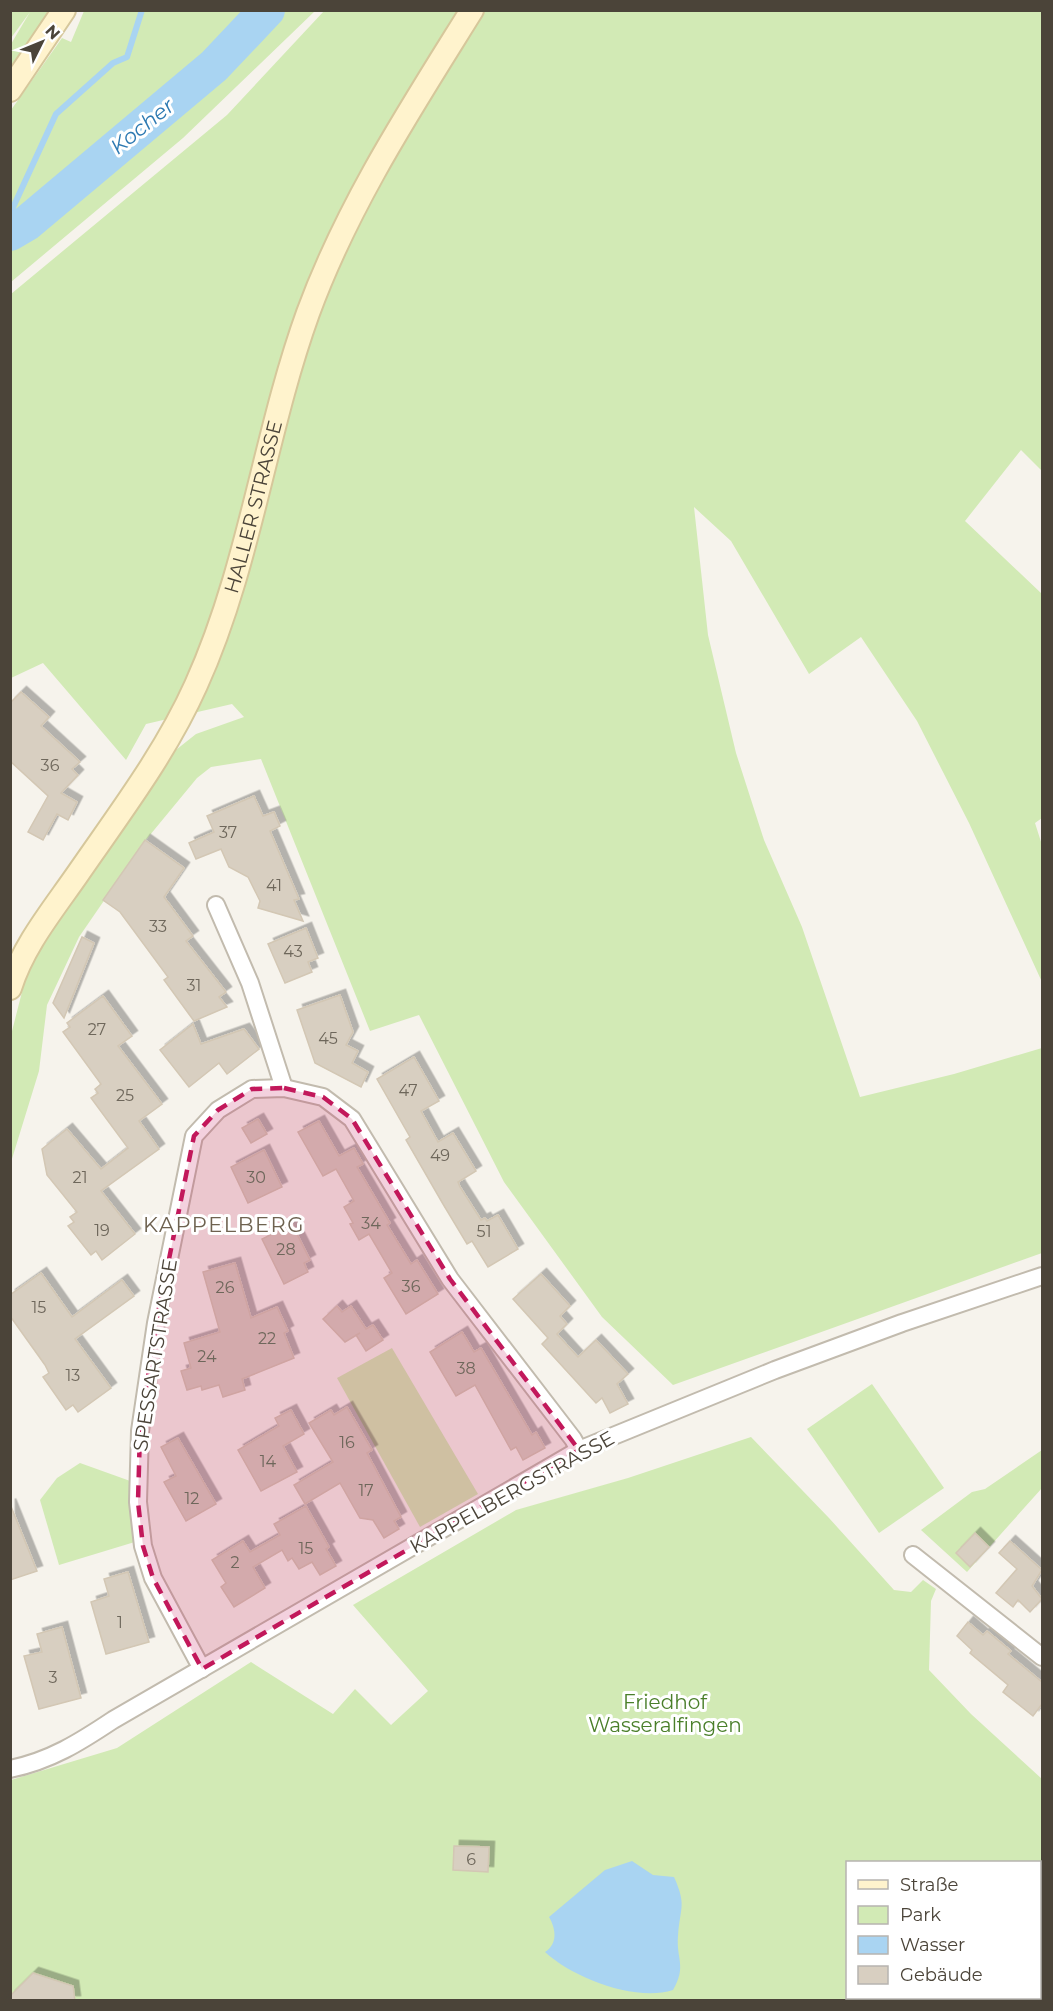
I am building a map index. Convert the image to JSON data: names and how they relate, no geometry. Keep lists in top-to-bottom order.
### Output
{
  "streets": {
    "main road": ["HALLER STRASSE"],
    "street": ["SPESSARTSTRASSE", "KAPPELBERGSTRASSE"]
  },
  "crossings": [
    ["SPESSARTSTRASSE", "KAPPELBERGSTRASSE"]
  ],
  "districts": ["KAPPELBERG"],
  "water": ["Kocher"],
  "parks": ["Friedhof Wasseralfingen"],
  "house_numbers": [
    "36",
    "37",
    "41",
    "33",
    "43",
    "31",
    "27",
    "45",
    "47",
    "25",
    "49",
    "21",
    "30",
    "34",
    "19",
    "51",
    "28",
    "36",
    "26",
    "15",
    "22",
    "24",
    "38",
    "13",
    "16",
    "14",
    "17",
    "12",
    "15",
    "2",
    "1",
    "3",
    "6"
  ],
  "legend": [
    "Straße",
    "Park",
    "Wasser",
    "Gebäude"
  ],
  "north": "top right"
}
